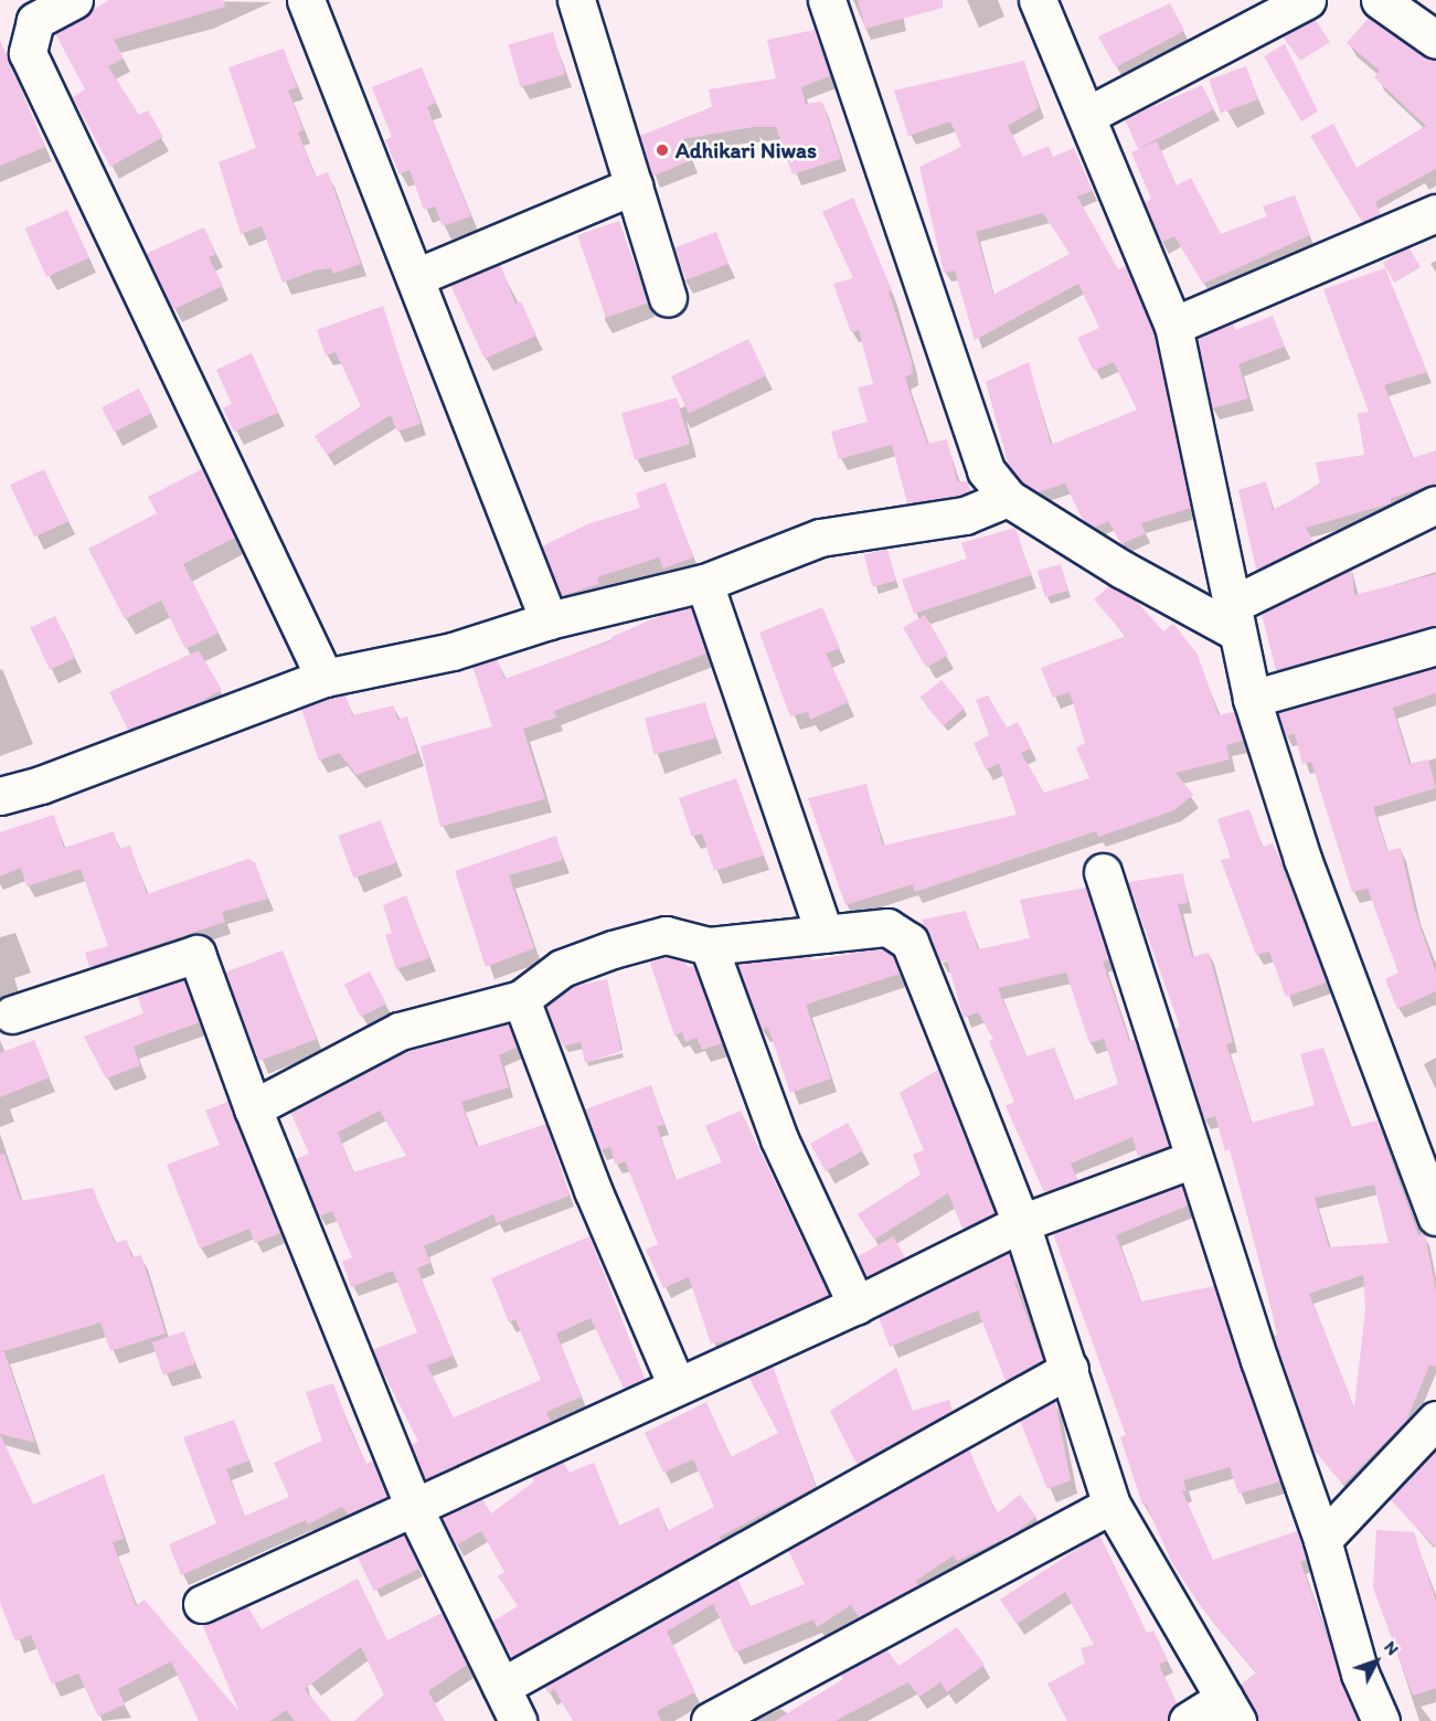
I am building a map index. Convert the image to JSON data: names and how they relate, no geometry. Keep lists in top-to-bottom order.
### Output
{
  "places": ["Adhikari Niwas"],
  "north": "top right"
}
